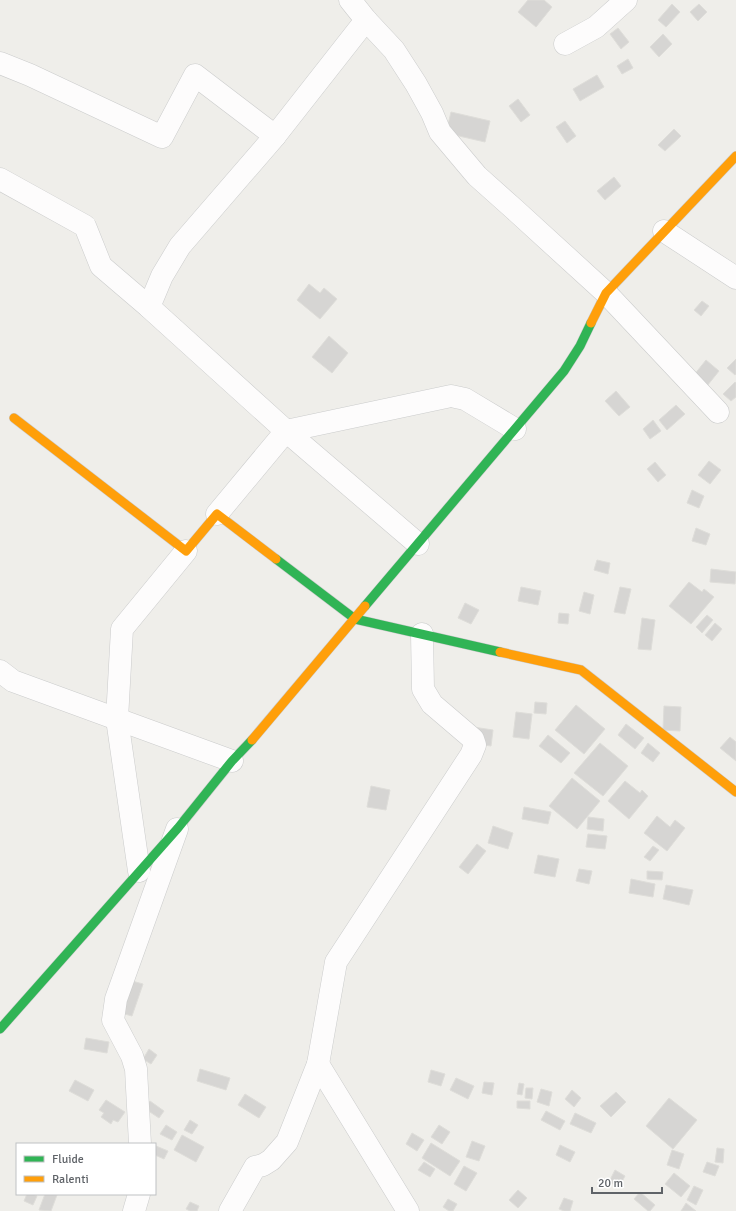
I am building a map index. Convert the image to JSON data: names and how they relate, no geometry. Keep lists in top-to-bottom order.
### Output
{
  "legend": ["Fluide", "Ralenti"],
  "scale_bar": "20 m"
}
